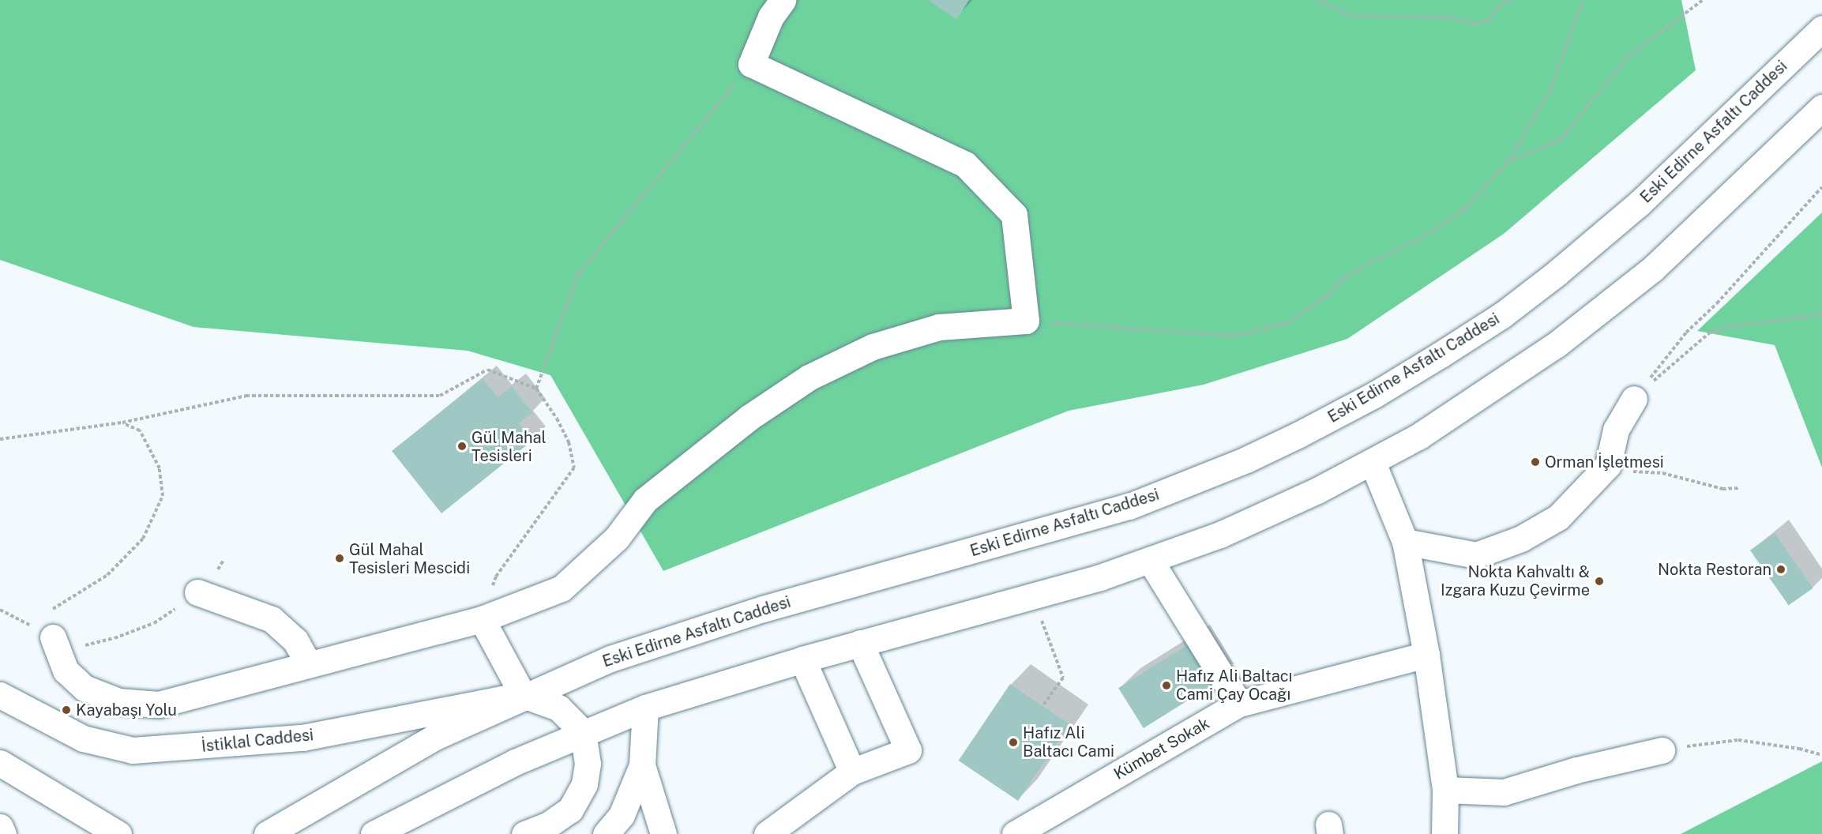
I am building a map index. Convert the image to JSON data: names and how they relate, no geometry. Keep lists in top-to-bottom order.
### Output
{
  "streets": {
    "main road": ["Eski Edirne Asfaltı Caddesi", "İstiklal Caddesi", "Kümbet Sokak"]
  },
  "crossings": [
    ["Eski Edirne Asfaltı Caddesi", "İstiklal Caddesi"]
  ],
  "places": [
    "Gül Mahal Tesisleri",
    "Orman İşletmesi",
    "Gül Mahal Tesisleri Mescidi",
    "Nokta Restoran",
    "Nokta Kahvaltı & Izgara Kuzu Çevirme",
    "Hafız Ali Baltacı Cami Çay Ocağı",
    "Kayabaşı Yolu",
    "Hafız Ali Baltacı Cami"
  ]
}
